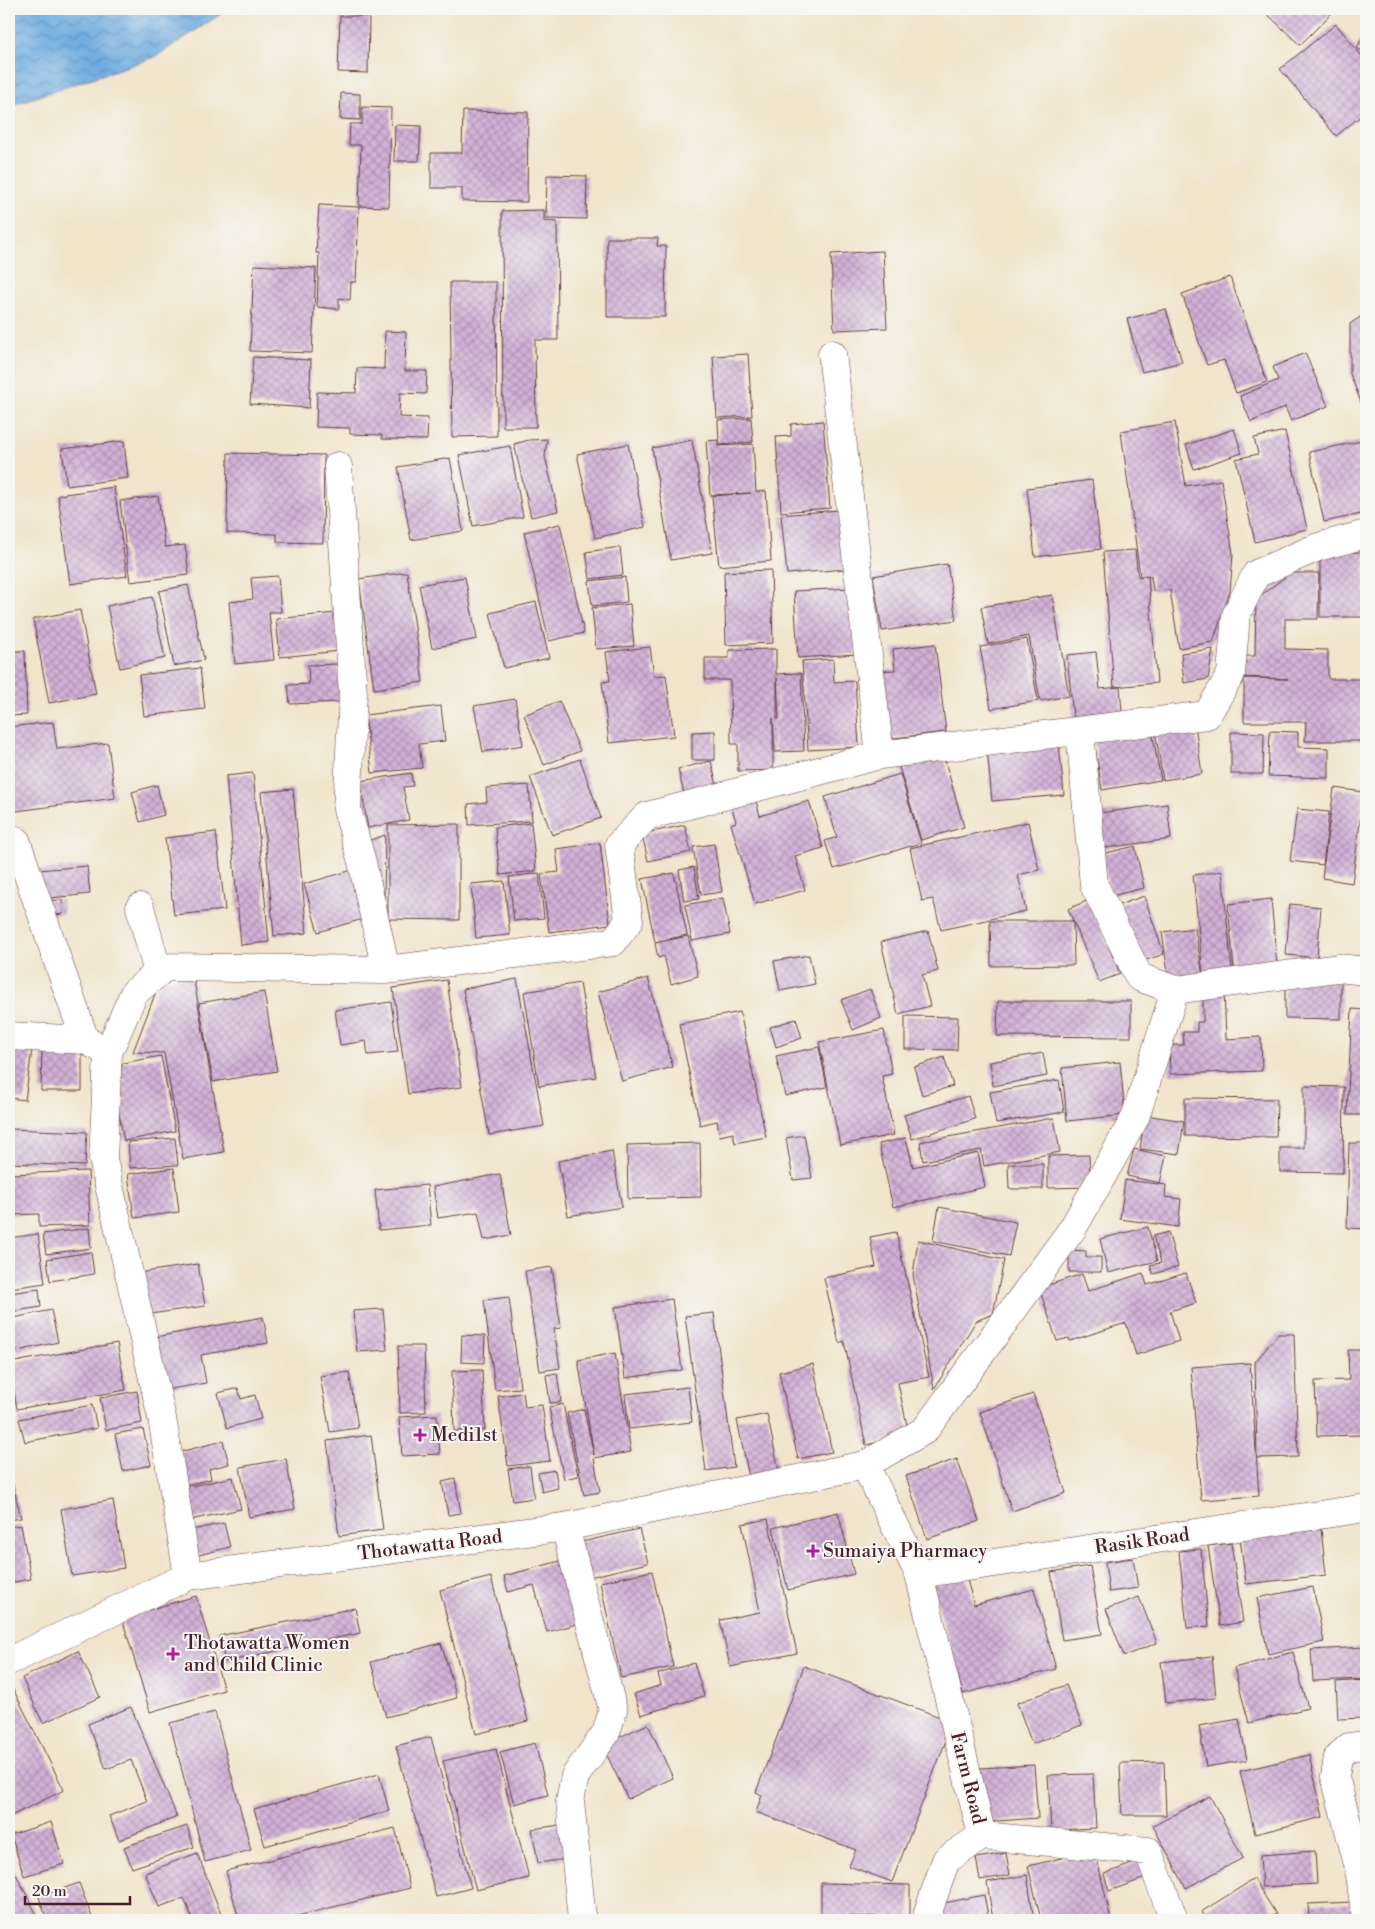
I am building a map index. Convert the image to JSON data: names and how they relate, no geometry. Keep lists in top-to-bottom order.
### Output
{
  "streets": {
    "street": ["Rasik Road", "Thotawatta Road", "Farm Road"]
  },
  "crossings": [
    ["Rasik Road", "Farm Road"],
    ["Thotawatta Road", "Farm Road"]
  ],
  "places": {
    "health": ["Medi1st", "Sumaiya Pharmacy", "Thotawatta Women and Child Clinic"]
  },
  "scale_bar": "20 m"
}
